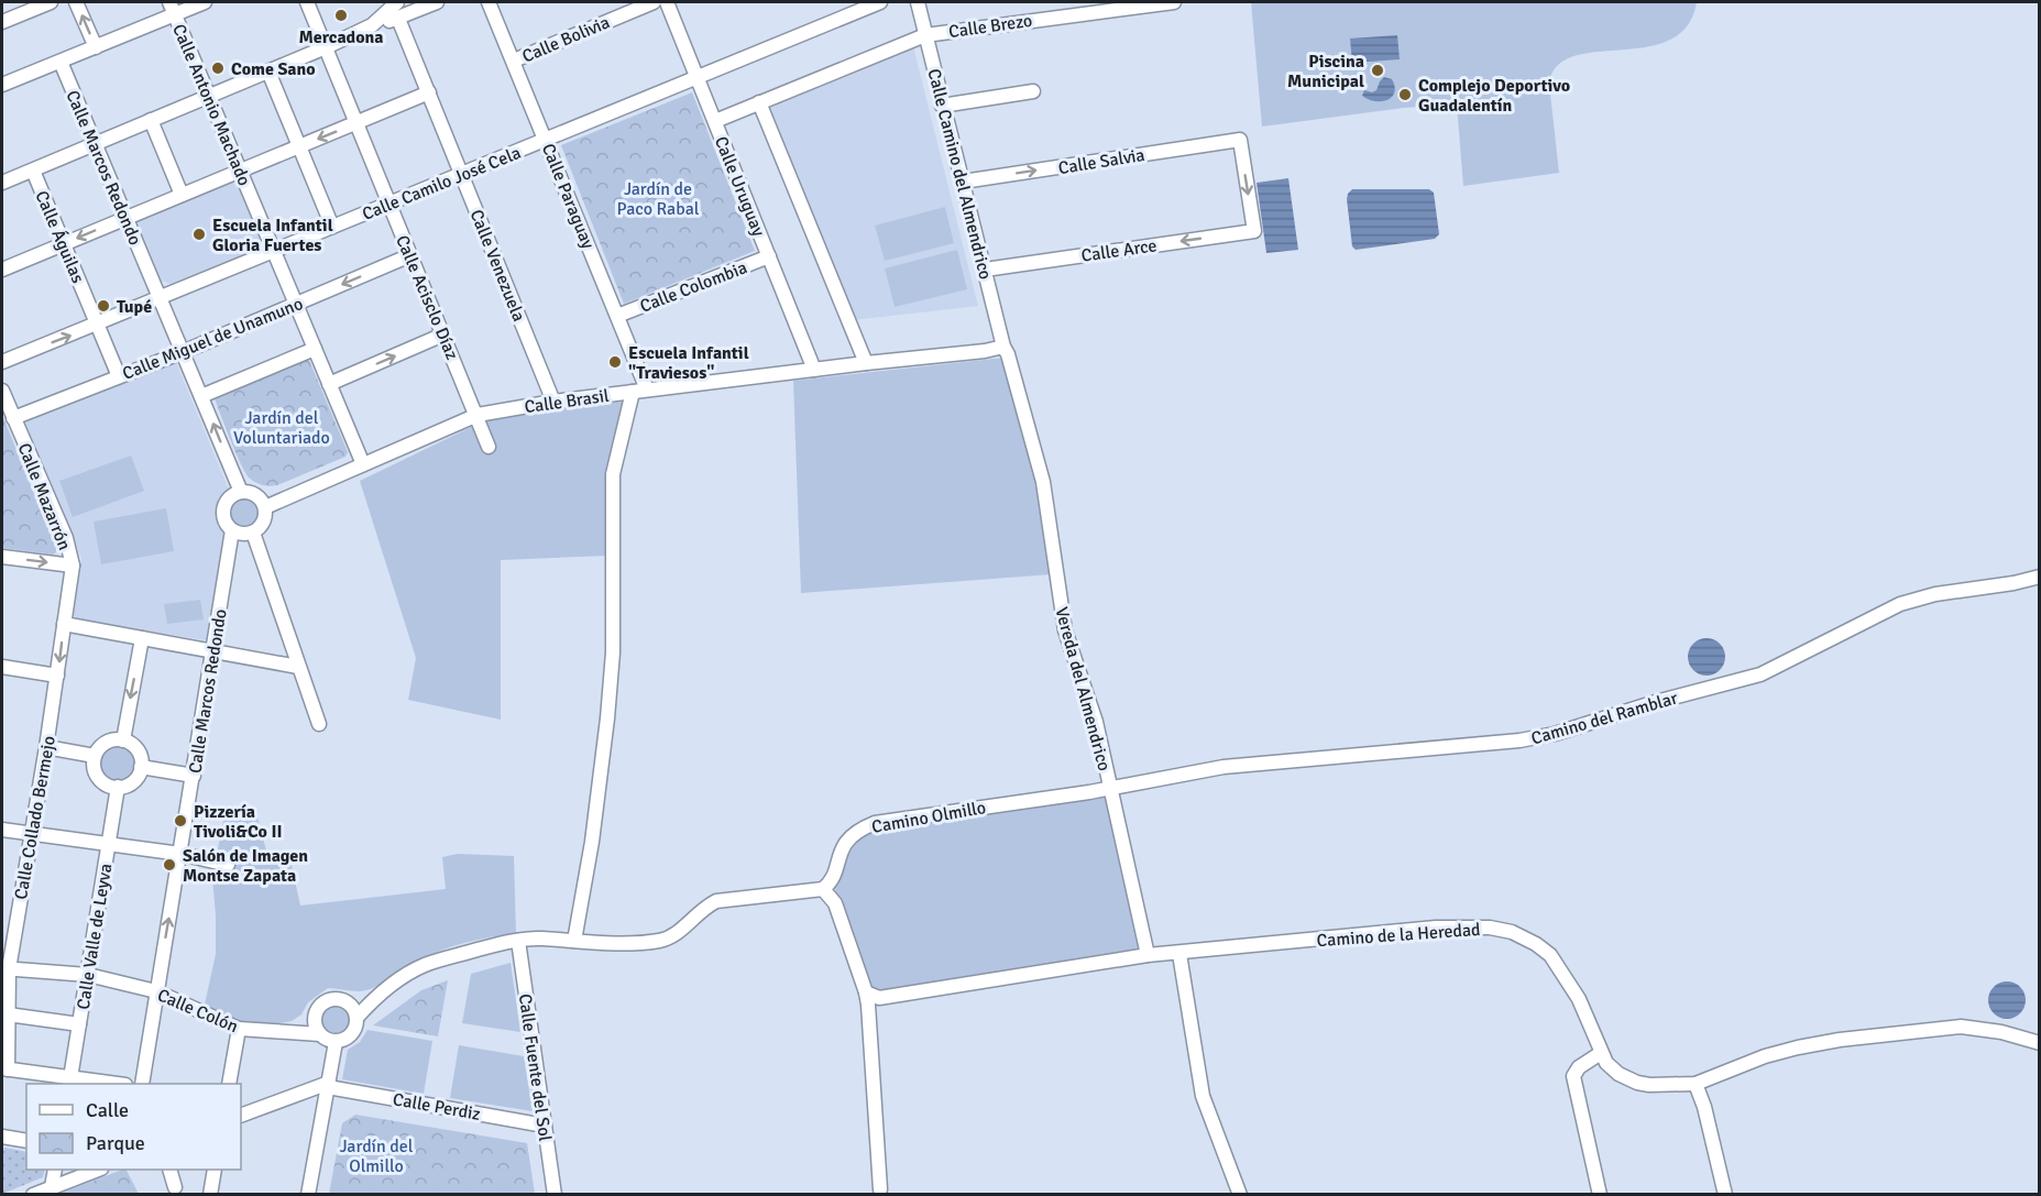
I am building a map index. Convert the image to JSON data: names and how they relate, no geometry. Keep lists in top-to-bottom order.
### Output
{
  "streets": {
    "street": [
      "Calle Brezo",
      "Calle Bolivia",
      "Calle Antonio Machado",
      "Calle Salvia",
      "Calle Marcos Redondo",
      "Calle Camino del Almendrico",
      "Calle Camilo José Cela",
      "Calle Uruguay",
      "Calle Paraguay",
      "Calle Águilas",
      "Calle Arce",
      "Calle Venezuela",
      "Calle Colombia",
      "Calle Acisclo Díaz",
      "Calle Miguel de Unamuno",
      "Calle Brasil",
      "Calle Mazarrón",
      "Vereda del Almendrico",
      "Camino del Ramblar",
      "Camino Olmillo",
      "Calle Collado Bermejo",
      "Camino de la Heredad",
      "Calle Valle de Leyva",
      "Calle Colón",
      "Calle Fuente del Sol",
      "Calle Perdiz"
    ]
  },
  "crossings": [
    ["Calle Brezo", "Calle Camino del Almendrico"],
    ["Calle Brezo", "Calle Uruguay"],
    ["Calle Bolivia", "Calle Paraguay"],
    ["Calle Antonio Machado", "Calle Camilo José Cela"],
    ["Calle Antonio Machado", "Calle Miguel de Unamuno"],
    ["Calle Antonio Machado", "Calle Brasil"],
    ["Calle Salvia", "Calle Camino del Almendrico"],
    ["Calle Salvia", "Calle Arce"],
    ["Calle Marcos Redondo", "Calle Camilo José Cela"],
    ["Calle Marcos Redondo", "Calle Miguel de Unamuno"],
    ["Calle Marcos Redondo", "Calle Brasil"],
    ["Calle Marcos Redondo", "Calle Colón"],
    ["Calle Camino del Almendrico", "Calle Arce"],
    ["Calle Camino del Almendrico", "Calle Brasil"],
    ["Calle Camino del Almendrico", "Vereda del Almendrico"],
    ["Calle Camilo José Cela", "Calle Uruguay"],
    ["Calle Camilo José Cela", "Calle Paraguay"],
    ["Calle Camilo José Cela", "Calle Águilas"],
    ["Calle Camilo José Cela", "Calle Venezuela"],
    ["Calle Camilo José Cela", "Calle Acisclo Díaz"],
    ["Calle Uruguay", "Calle Colombia"],
    ["Calle Uruguay", "Calle Brasil"],
    ["Calle Paraguay", "Calle Colombia"],
    ["Calle Paraguay", "Calle Brasil"],
    ["Calle Águilas", "Calle Miguel de Unamuno"],
    ["Calle Venezuela", "Calle Brasil"],
    ["Calle Acisclo Díaz", "Calle Miguel de Unamuno"],
    ["Calle Acisclo Díaz", "Calle Brasil"],
    ["Calle Miguel de Unamuno", "Calle Mazarrón"],
    ["Calle Brasil", "Vereda del Almendrico"],
    ["Calle Mazarrón", "Calle Collado Bermejo"],
    ["Vereda del Almendrico", "Camino del Ramblar"],
    ["Vereda del Almendrico", "Camino Olmillo"],
    ["Vereda del Almendrico", "Camino de la Heredad"],
    ["Camino del Ramblar", "Camino Olmillo"],
    ["Calle Collado Bermejo", "Calle Colón"],
    ["Calle Valle de Leyva", "Calle Colón"],
    ["Calle Fuente del Sol", "Calle Perdiz"]
  ],
  "one_way": ["Calle Arce"],
  "parks": ["Jardín de Paco Rabal", "Jardín del Voluntariado", "Jardín del Olmillo"],
  "places": [
    "Mercadona",
    "Come Sano",
    "Piscina Municipal",
    "Complejo Deportivo Guadalentín",
    "Escuela Infantil Gloria Fuertes",
    "Tupé",
    "Escuela Infantil \"Traviesos\"",
    "Pizzería Tivoli&Co II",
    "Salón de Imagen Montse Zapata"
  ],
  "legend": ["Calle", "Parque"]
}
